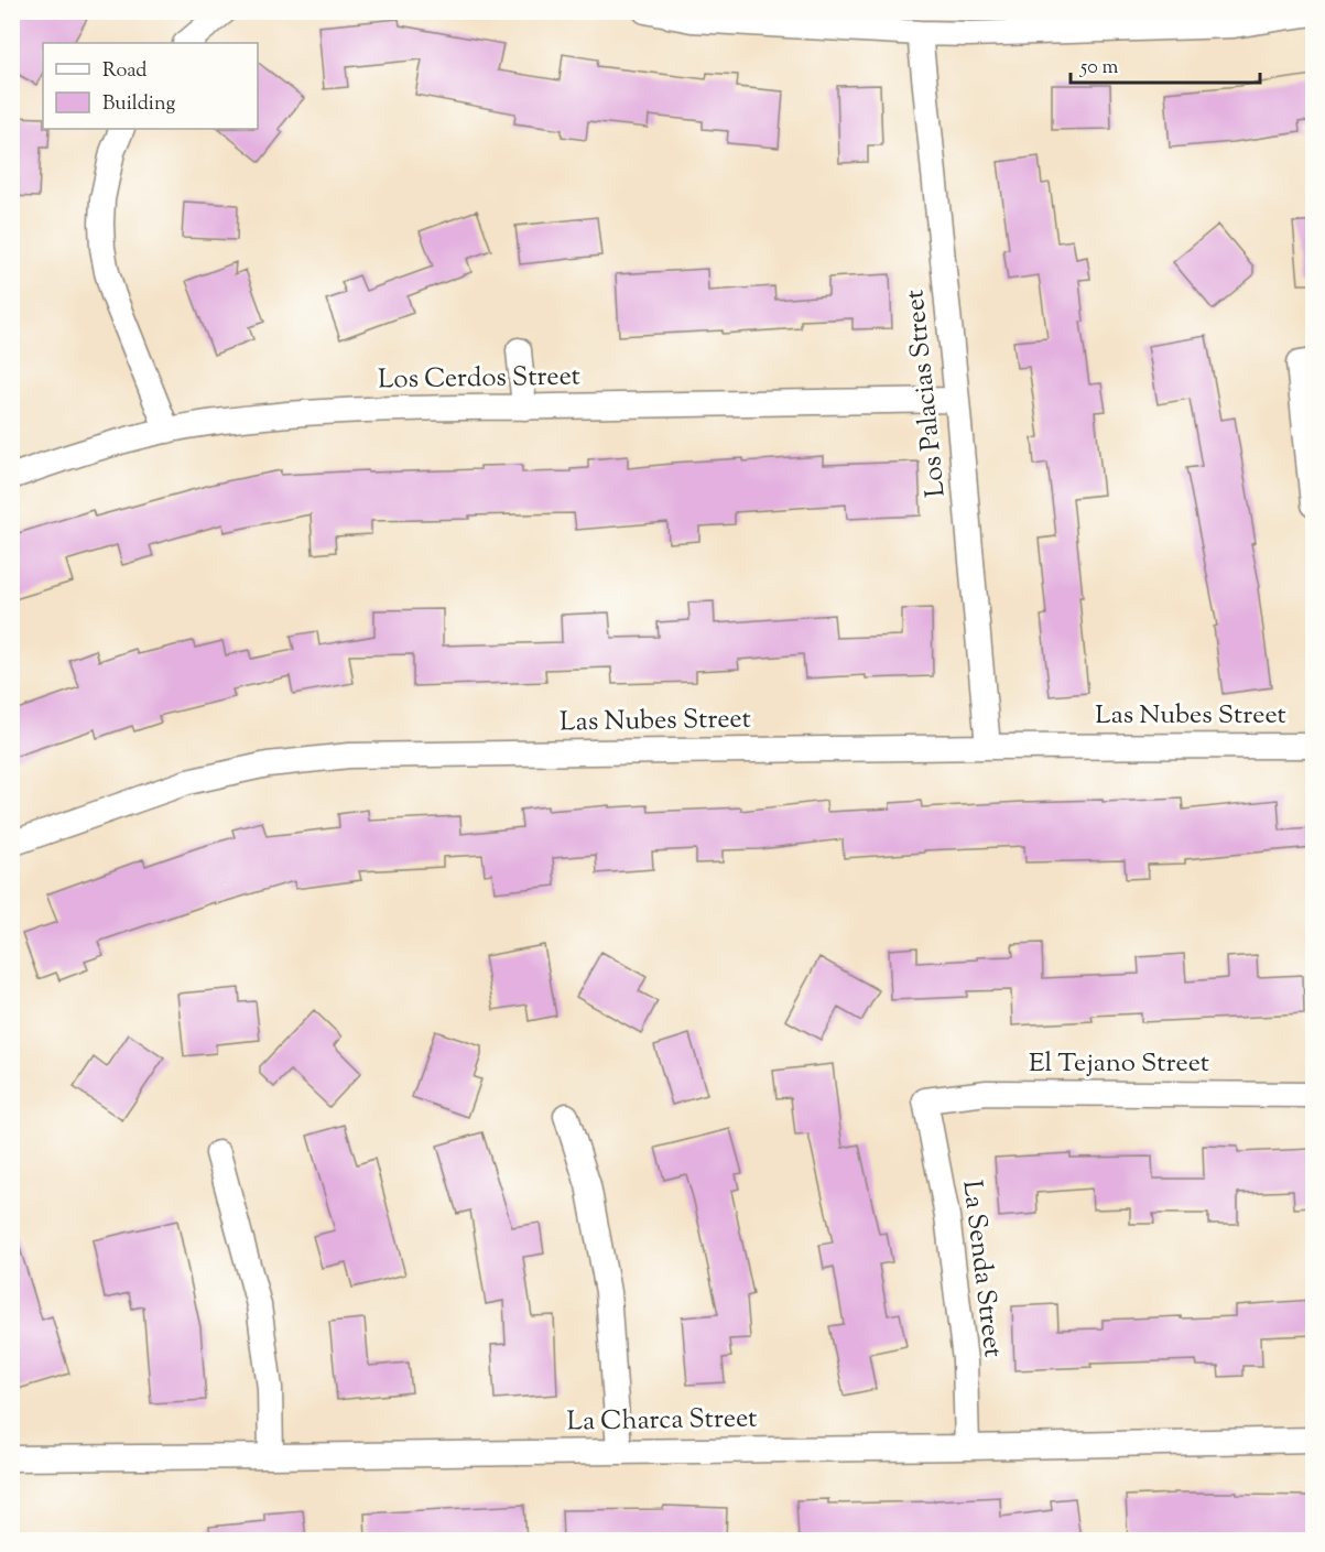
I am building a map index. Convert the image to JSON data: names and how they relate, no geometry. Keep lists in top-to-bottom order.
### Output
{
  "streets": {
    "street": [
      "Los Cerdos Street",
      "Los Palacias Street",
      "Las Nubes Street",
      "El Tejano Street",
      "La Senda Street",
      "La Charca Street"
    ]
  },
  "crossings": [
    ["Los Cerdos Street", "Los Palacias Street"],
    ["Los Palacias Street", "Las Nubes Street"],
    ["El Tejano Street", "La Senda Street"],
    ["La Senda Street", "La Charca Street"]
  ],
  "legend": ["Road", "Building"],
  "scale_bar": "50 m"
}
